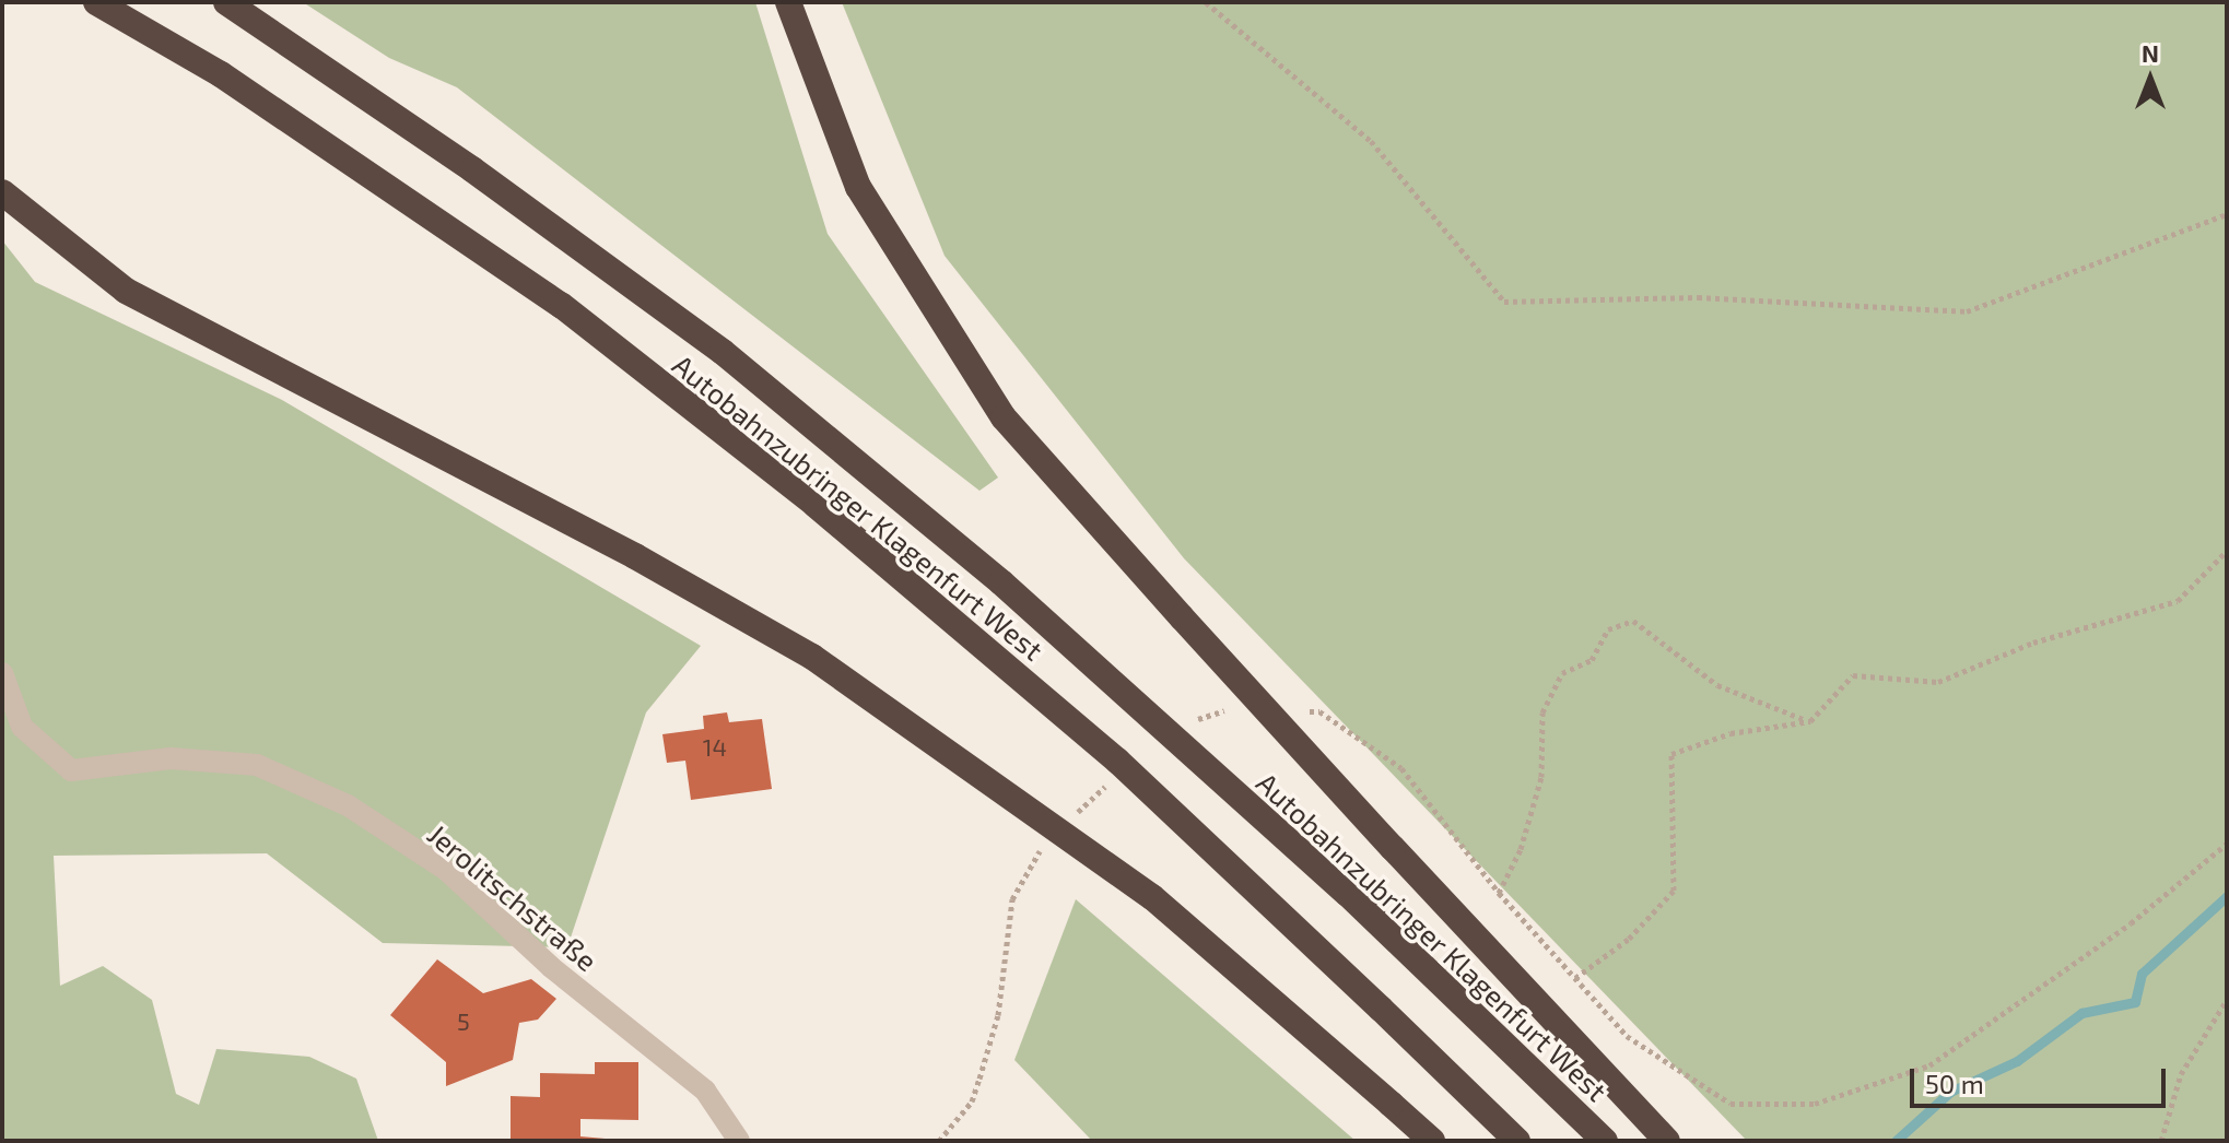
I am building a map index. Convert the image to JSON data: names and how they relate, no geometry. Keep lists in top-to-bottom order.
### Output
{
  "streets": {
    "highway": ["Autobahnzubringer Klagenfurt West"],
    "street": ["Jerolitschstraße"]
  },
  "house_numbers": ["14", "5"],
  "scale_bar": "50 m",
  "north": "top"
}
